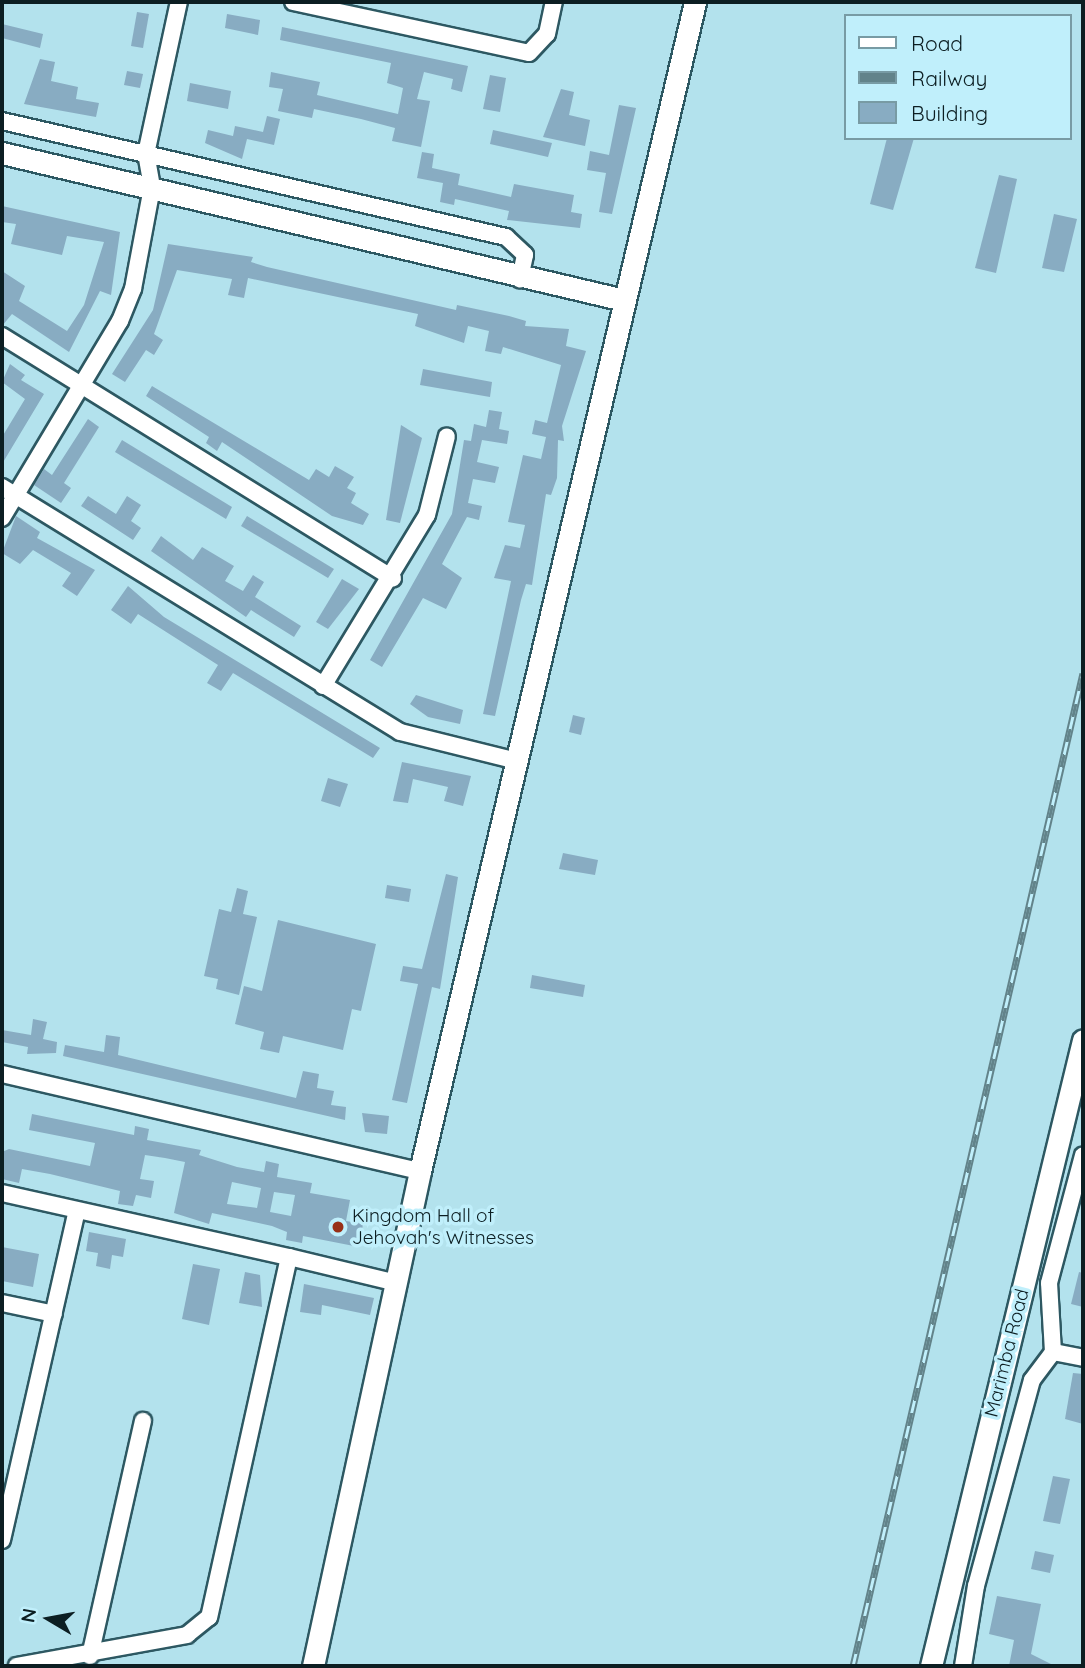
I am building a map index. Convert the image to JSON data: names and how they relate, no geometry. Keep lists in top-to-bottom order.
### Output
{
  "streets": {
    "street": ["Marimba Road"]
  },
  "places": ["Kingdom Hall of Jehovah's Witnesses"],
  "legend": ["Road", "Railway", "Building"],
  "north": "left"
}
